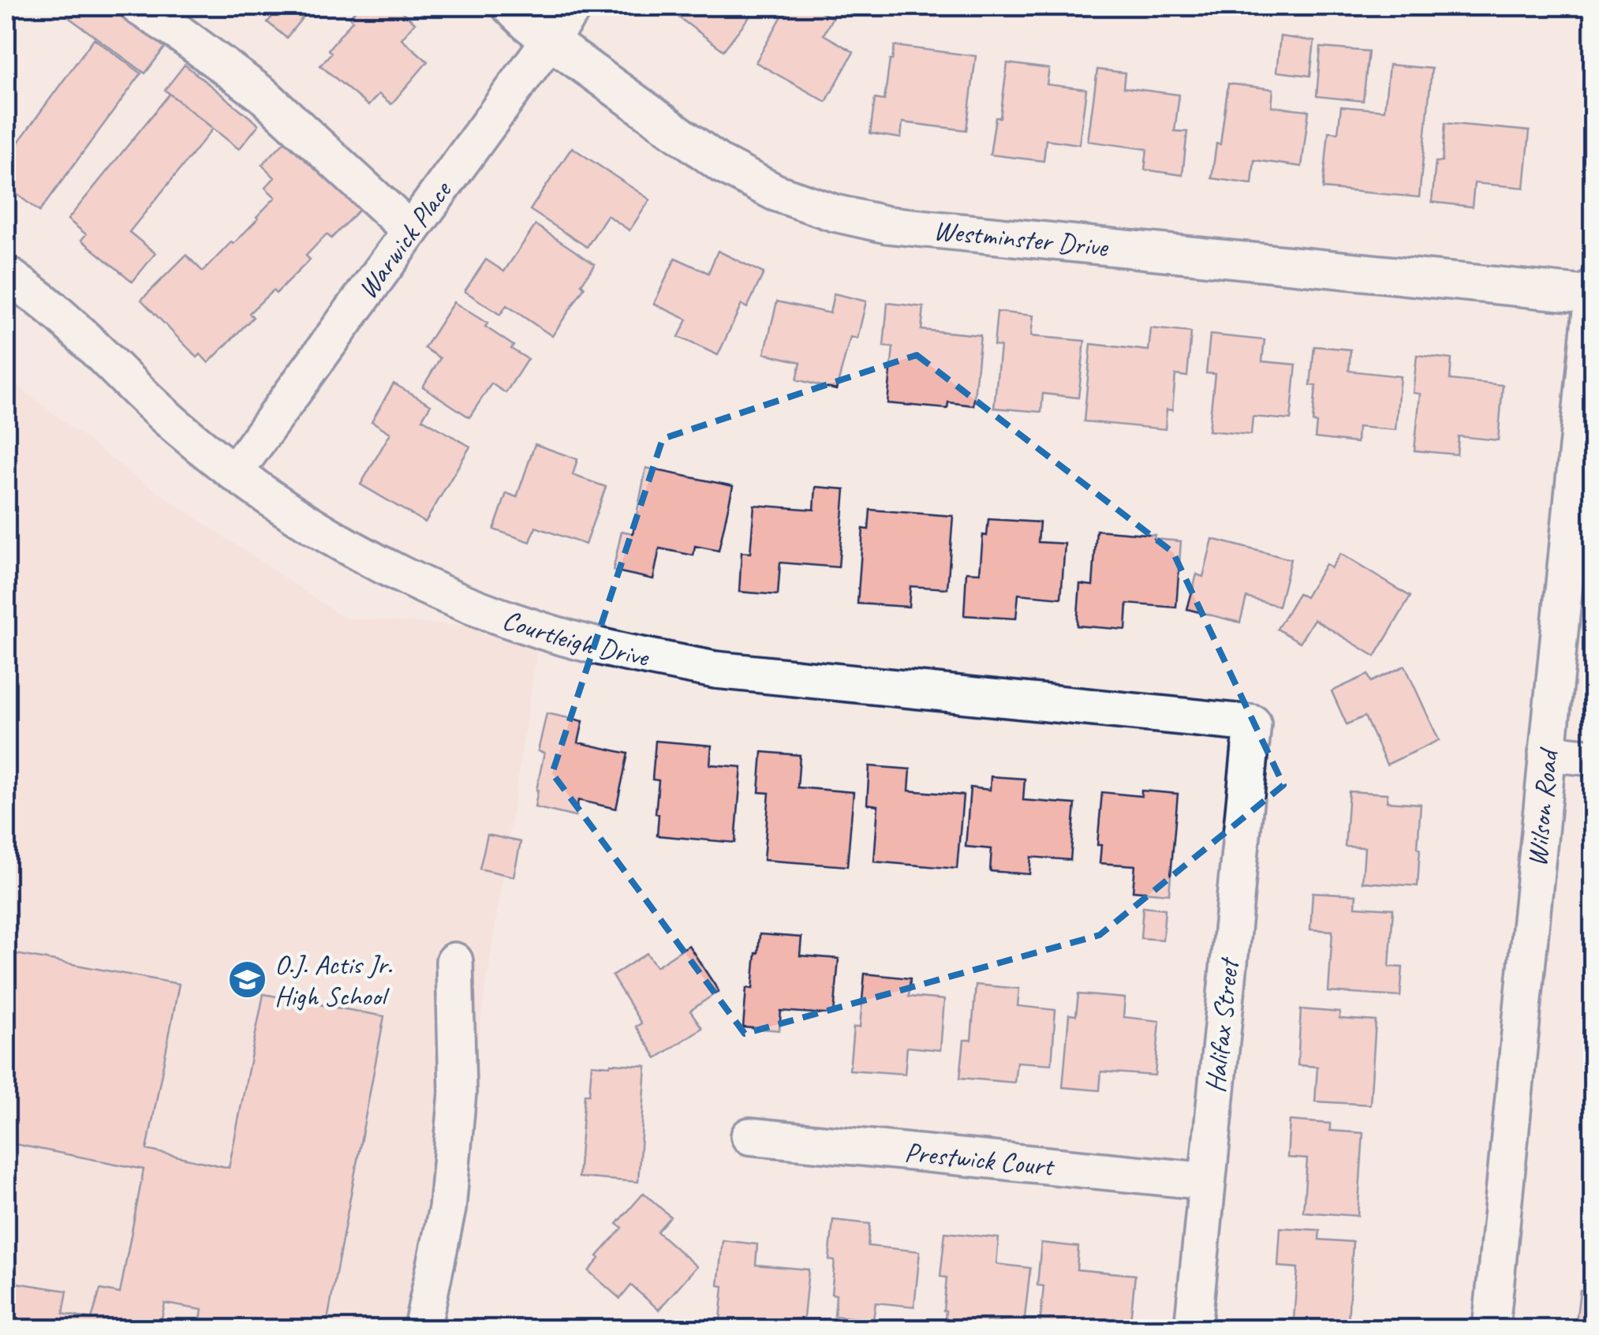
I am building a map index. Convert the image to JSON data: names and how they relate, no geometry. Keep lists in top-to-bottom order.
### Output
{
  "streets": {
    "street": [
      "Westminster Drive",
      "Warwick Place",
      "Courtleigh Drive",
      "Wilson Road",
      "Halifax Street",
      "Prestwick Court"
    ]
  },
  "crossings": [
    ["Westminster Drive", "Warwick Place"],
    ["Westminster Drive", "Wilson Road"],
    ["Warwick Place", "Courtleigh Drive"],
    ["Courtleigh Drive", "Halifax Street"],
    ["Halifax Street", "Prestwick Court"]
  ],
  "places": {
    "school or university": ["O.J. Actis Jr. High School"]
  }
}
